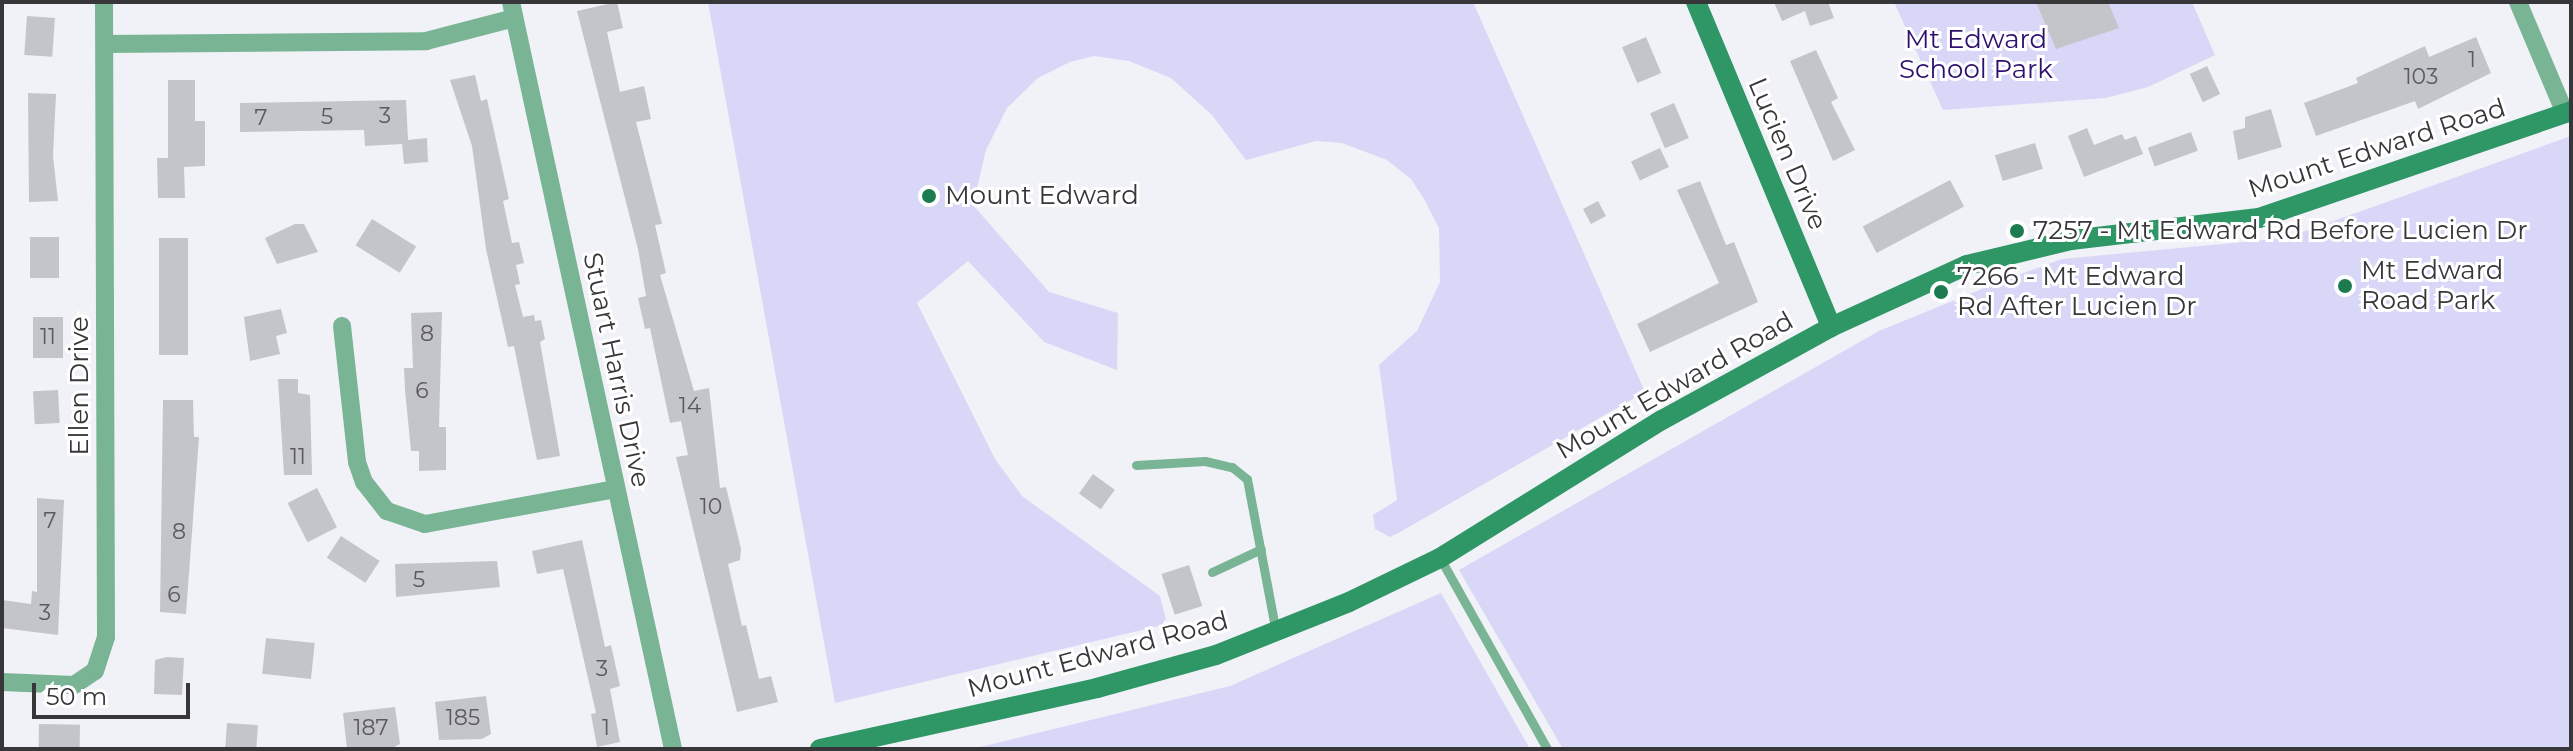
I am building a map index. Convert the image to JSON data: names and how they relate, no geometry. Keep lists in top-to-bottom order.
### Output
{
  "streets": {
    "street": [
      "Mount Edward Road",
      "Lucien Drive",
      "Stuart Harris Drive",
      "Ellen Drive"
    ]
  },
  "crossings": [
    ["Mount Edward Road", "Lucien Drive"]
  ],
  "parks": ["Mt Edward School Park"],
  "places": [
    "Mount Edward",
    "7257 - Mt Edward Rd Before Lucien Dr",
    "Mt Edward Road Park",
    "7266 - Mt Edward Rd After Lucien Dr"
  ],
  "house_numbers": [
    "1",
    "103",
    "3",
    "5",
    "7",
    "8",
    "11",
    "6",
    "14",
    "11",
    "10",
    "7",
    "8",
    "5",
    "6",
    "3",
    "3",
    "185",
    "187",
    "1"
  ],
  "scale_bar": "50 m"
}
